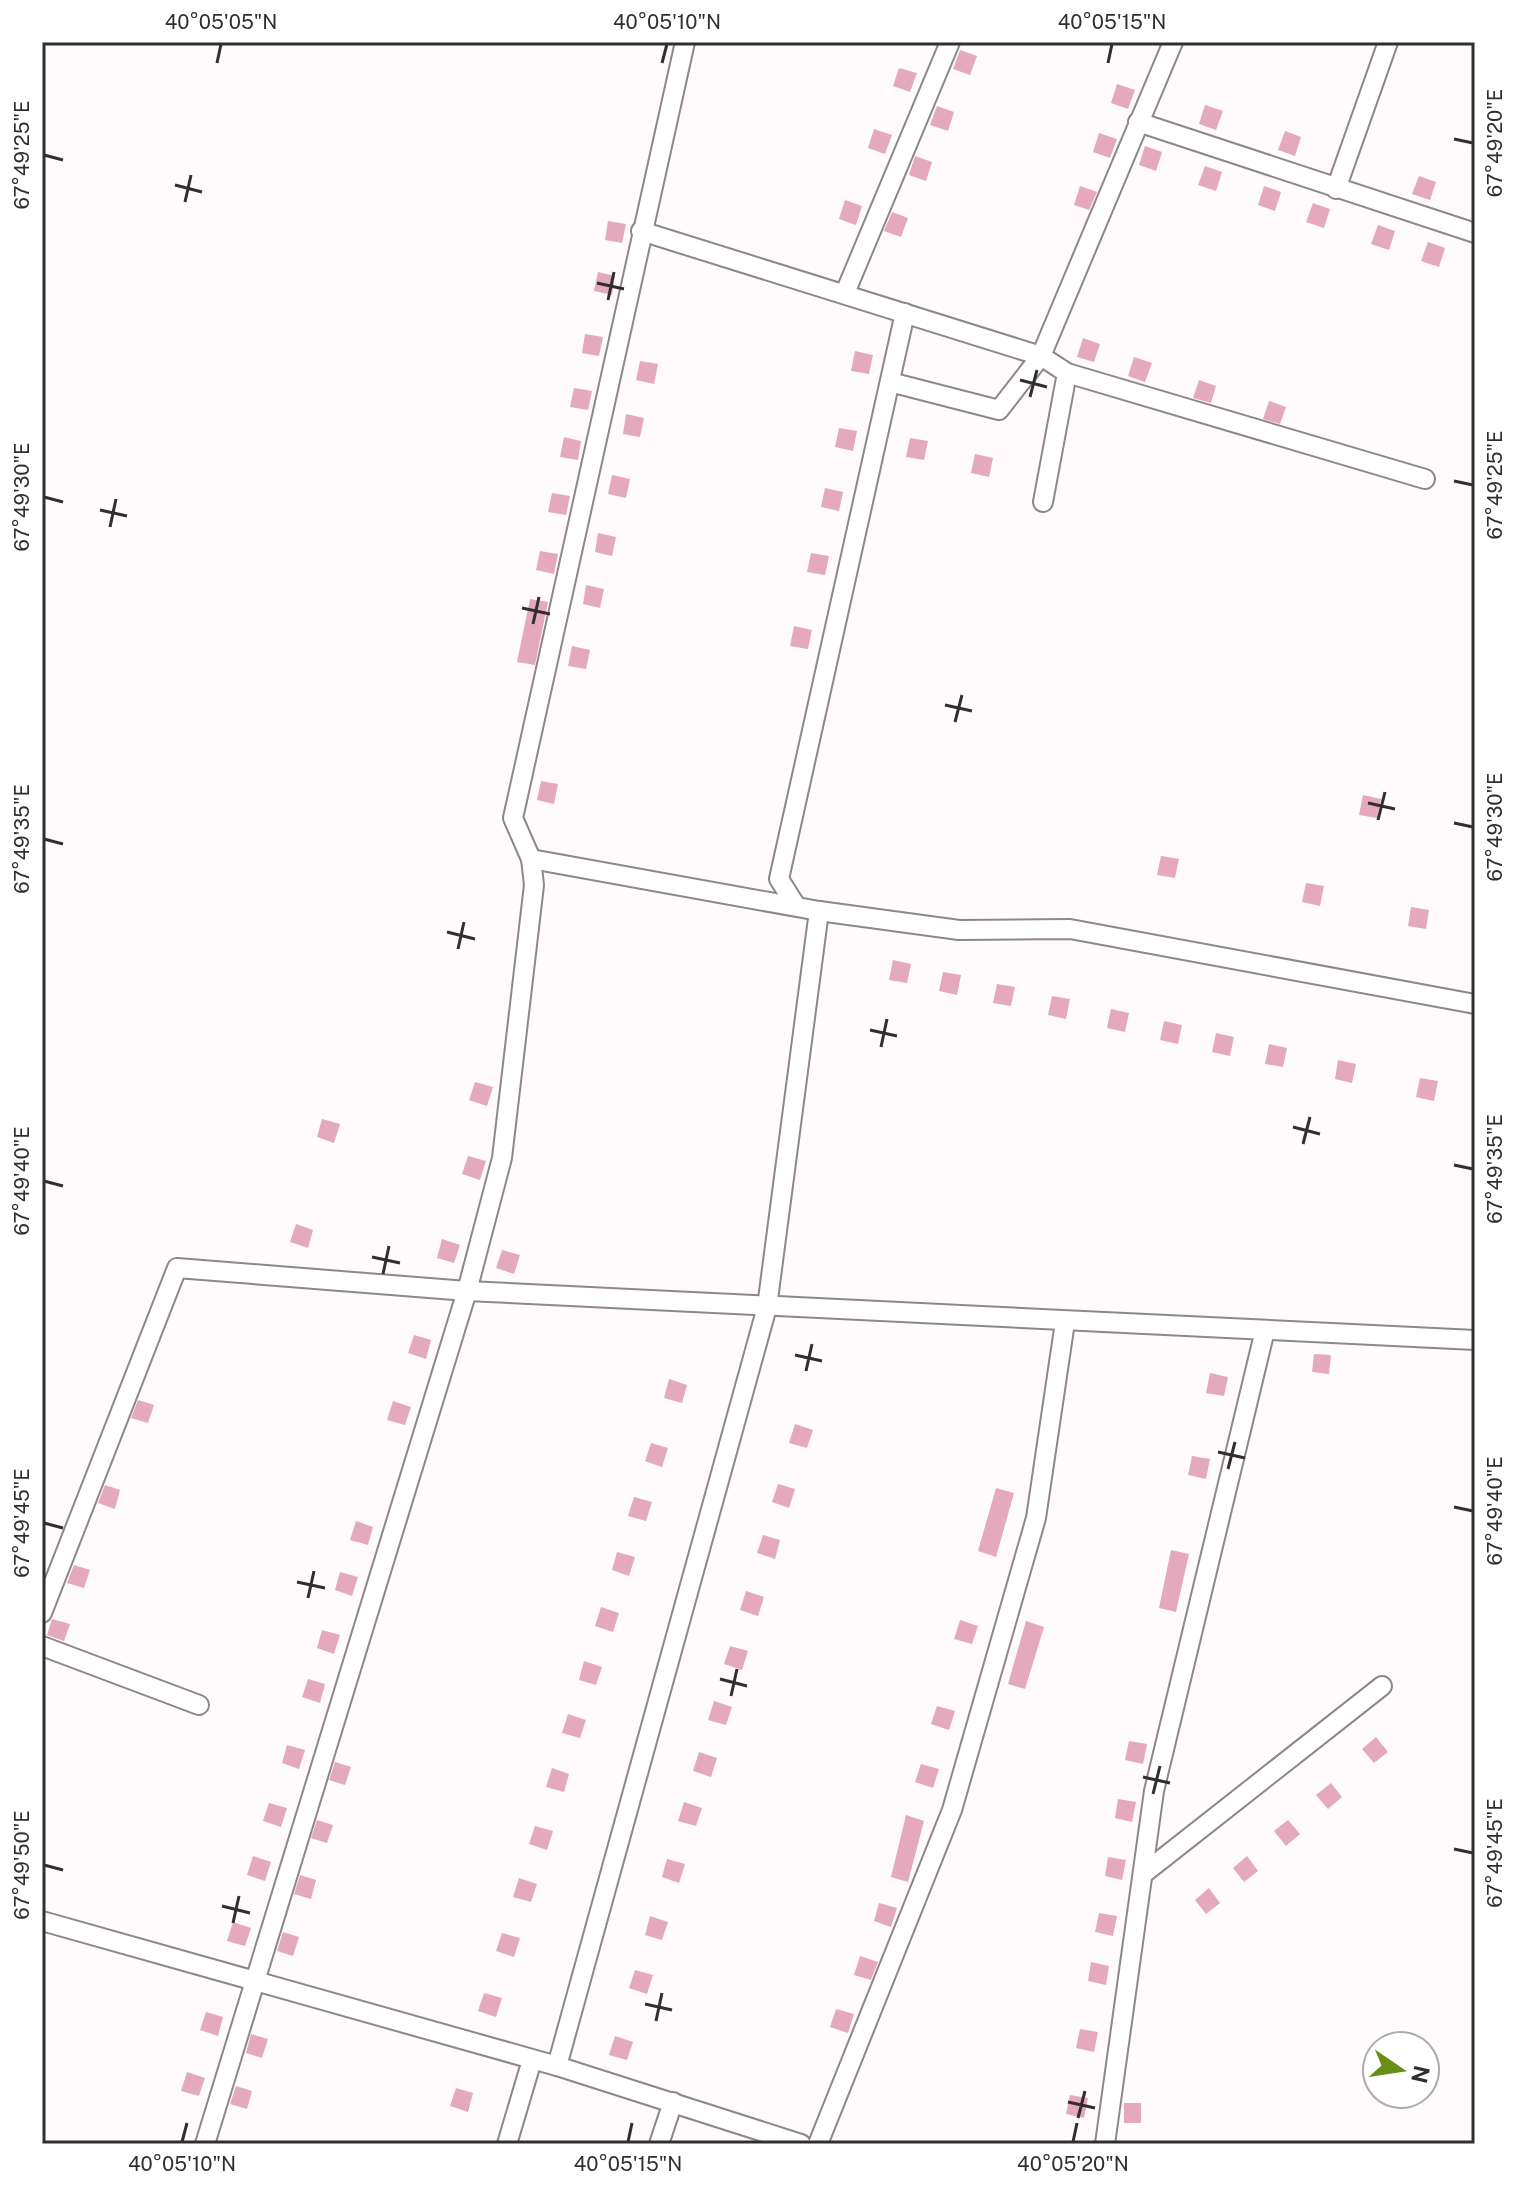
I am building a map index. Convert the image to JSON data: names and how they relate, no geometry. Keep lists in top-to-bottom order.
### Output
{
  "north": "right",
  "coordinates": [
    "40°05'05\"N",
    "40°05'10\"N",
    "40°05'15\"N",
    "67°49'20\"E",
    "67°49'25\"E",
    "67°49'30\"E",
    "67°49'35\"E",
    "67°49'40\"E",
    "67°49'45\"E",
    "67°49'50\"E",
    "40°05'20\"N"
  ]
}
